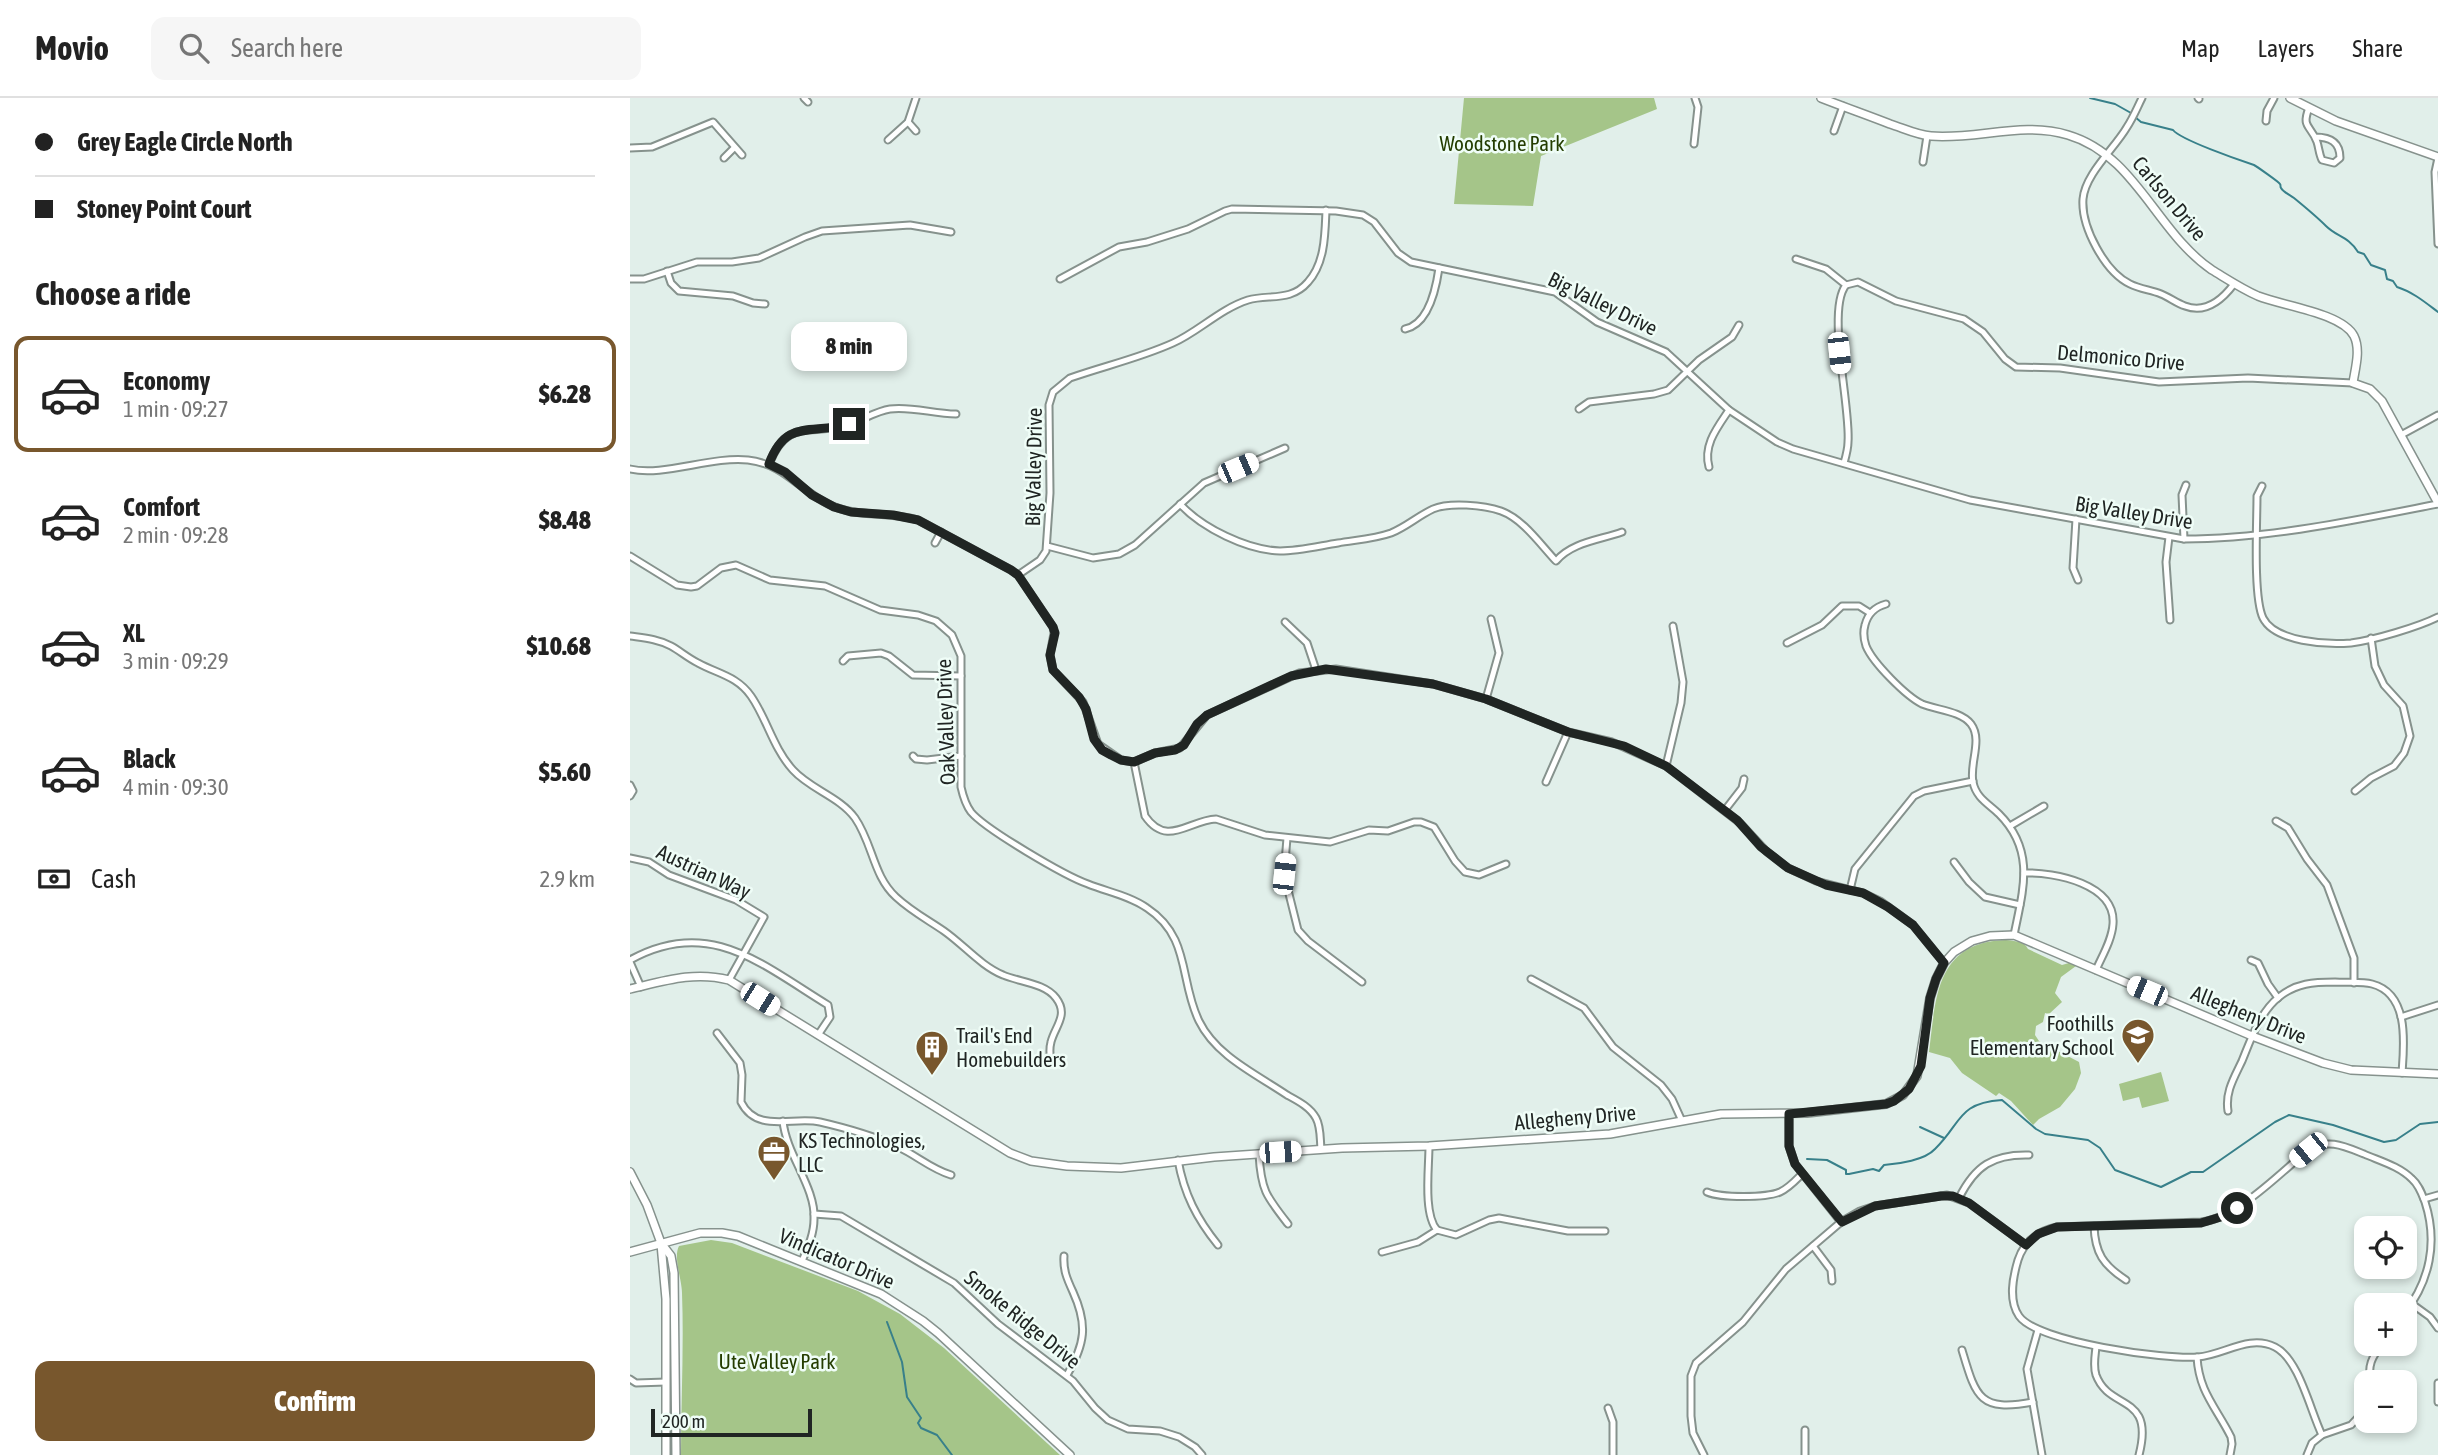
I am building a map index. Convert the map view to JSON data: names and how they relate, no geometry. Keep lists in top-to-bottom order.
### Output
{
  "streets": {
    "street": [
      "Carlson Drive",
      "Big Valley Drive",
      "Delmonico Drive",
      "Oak Valley Drive",
      "Austrian Way",
      "Allegheny Drive",
      "Vindicator Drive",
      "Smoke Ridge Drive"
    ]
  },
  "crossings": [
    ["Carlson Drive", "Delmonico Drive"],
    ["Oak Valley Drive", "Allegheny Drive"]
  ],
  "parks": ["Woodstone Park", "Ute Valley Park"],
  "places": {
    "school or university": ["Foothills Elementary School"],
    "building": ["Trail's End Homebuilders"],
    "office": ["KS Technologies, LLC"]
  },
  "scale_bar": "200 m",
  "page": {
    "header": "Movio",
    "search": "Search here",
    "nav": ["Map", "Layers", "Share"],
    "banner": ["Grey Eagle Circle North", "Stoney Point Court"],
    "heading": "Choose a ride",
    "bubble": "8 min",
    "list": [
      {
        "name": "Economy",
        "note": "1 min · 09:27",
        "value": "$6.28"
      },
      {
        "name": "Comfort",
        "note": "2 min · 09:28",
        "value": "$8.48"
      },
      {
        "name": "XL",
        "note": "3 min · 09:29",
        "value": "$10.68"
      },
      {
        "name": "Black",
        "note": "4 min · 09:30",
        "value": "$5.60"
      }
    ],
    "pay": ["Cash", "2.9 km"],
    "map_buttons": ["+", "−"],
    "buttons": "Confirm",
    "scale": "200 m"
  }
}
